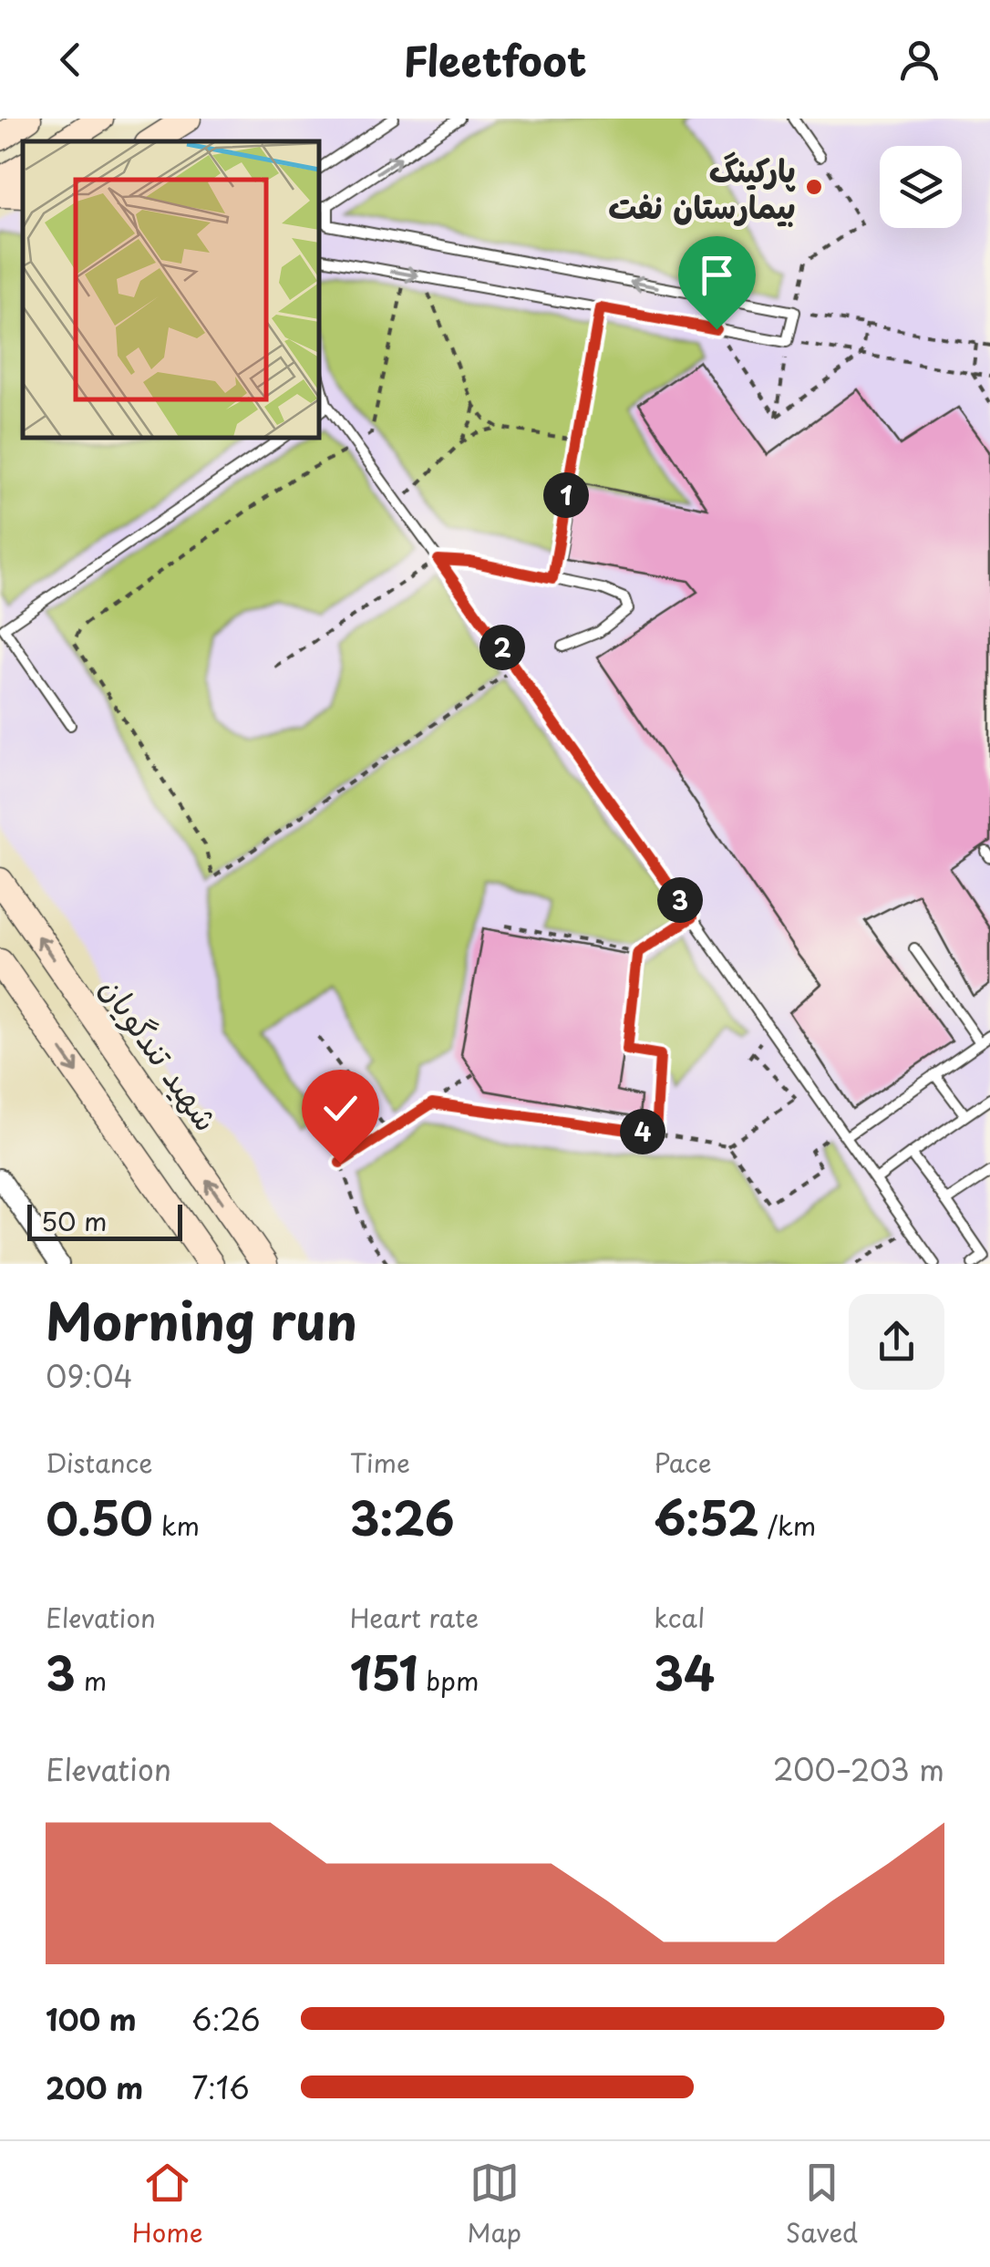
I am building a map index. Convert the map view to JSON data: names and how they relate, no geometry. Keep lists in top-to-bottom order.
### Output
{
  "streets": {
    "main road": ["شهید تندگویان"]
  },
  "places": ["پارکینگ بیمارستان نفت"],
  "scale_bar": "50 m",
  "page": {
    "header": "Fleetfoot",
    "pins": [
      "1",
      "2",
      "3",
      "4"
    ],
    "scale": "50 m",
    "heading": ["Morning run", "09:04"],
    "stats": [
      ["Distance", "0.50 km"],
      ["Time", "3:26"],
      ["Pace", "6:52 /km"],
      ["Elevation", "3 m"],
      ["Heart rate", "151 bpm"],
      ["kcal", "34"]
    ],
    "chart": ["Elevation", "200–203 m"],
    "list": [
      {
        "name": "100 m",
        "note": "6:26"
      },
      {
        "name": "200 m",
        "note": "7:16"
      }
    ],
    "tabs": ["Home", "Map", "Saved"]
  }
}
